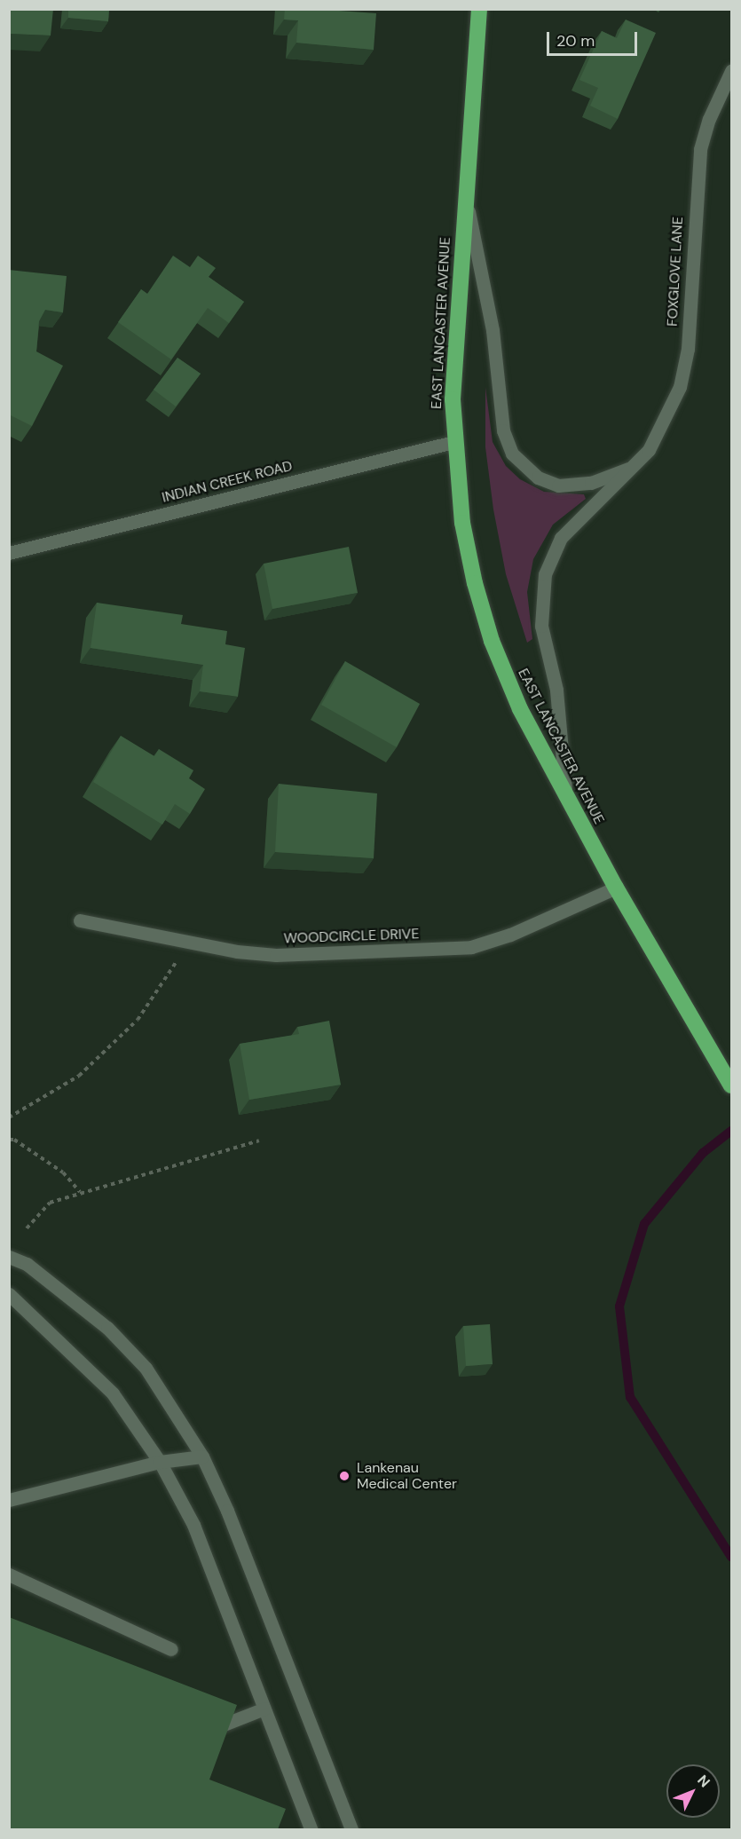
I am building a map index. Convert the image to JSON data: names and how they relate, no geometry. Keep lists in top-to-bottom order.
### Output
{
  "streets": {
    "highway": ["EAST LANCASTER AVENUE"],
    "street": ["FOXGLOVE LANE", "INDIAN CREEK ROAD", "WOODCIRCLE DRIVE"]
  },
  "crossings": [
    ["FOXGLOVE LANE", "EAST LANCASTER AVENUE"],
    ["EAST LANCASTER AVENUE", "INDIAN CREEK ROAD"],
    ["EAST LANCASTER AVENUE", "WOODCIRCLE DRIVE"]
  ],
  "places": ["Lankenau Medical Center"],
  "scale_bar": "20 m",
  "north": "top right"
}
